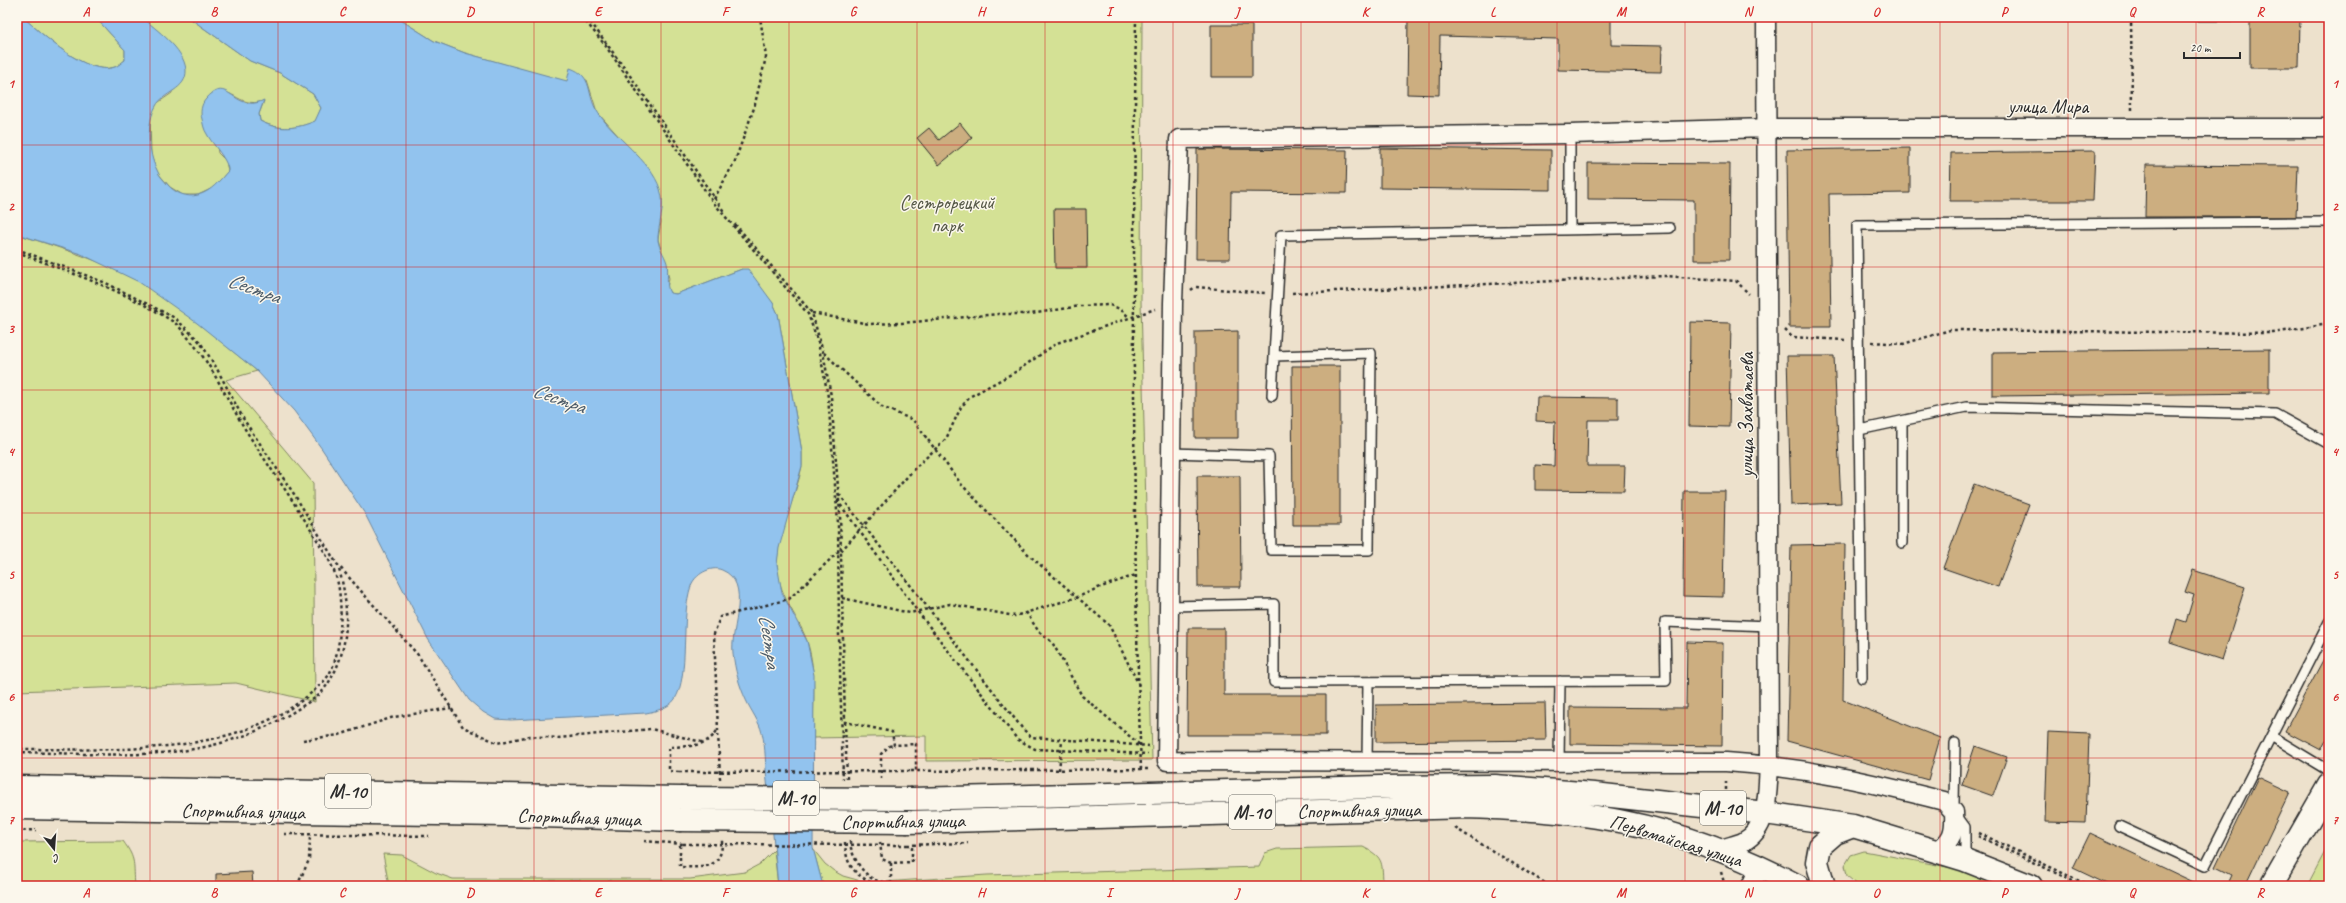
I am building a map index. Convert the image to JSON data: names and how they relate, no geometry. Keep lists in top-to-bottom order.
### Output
{
  "streets": {
    "main road": ["М-10", "Спортивная улица", "Первомайская улица"],
    "street": ["улица Мира", "улица Захватаева"]
  },
  "crossings": [
    ["улица Мира", "улица Захватаева"],
    ["улица Захватаева", "Первомайская улица"],
    ["Спортивная улица", "Первомайская улица"]
  ],
  "water": ["Сестра"],
  "parks": ["Сестрорецкий парк"],
  "scale_bar": "20 m",
  "north": "bottom",
  "grid": {
    "columns": [
      "A",
      "B",
      "C",
      "D",
      "E",
      "F",
      "G",
      "H",
      "I",
      "J",
      "K",
      "L",
      "M",
      "N",
      "O",
      "P",
      "Q",
      "R"
    ],
    "rows": [
      "1",
      "2",
      "3",
      "4",
      "5",
      "6",
      "7"
    ]
  }
}
